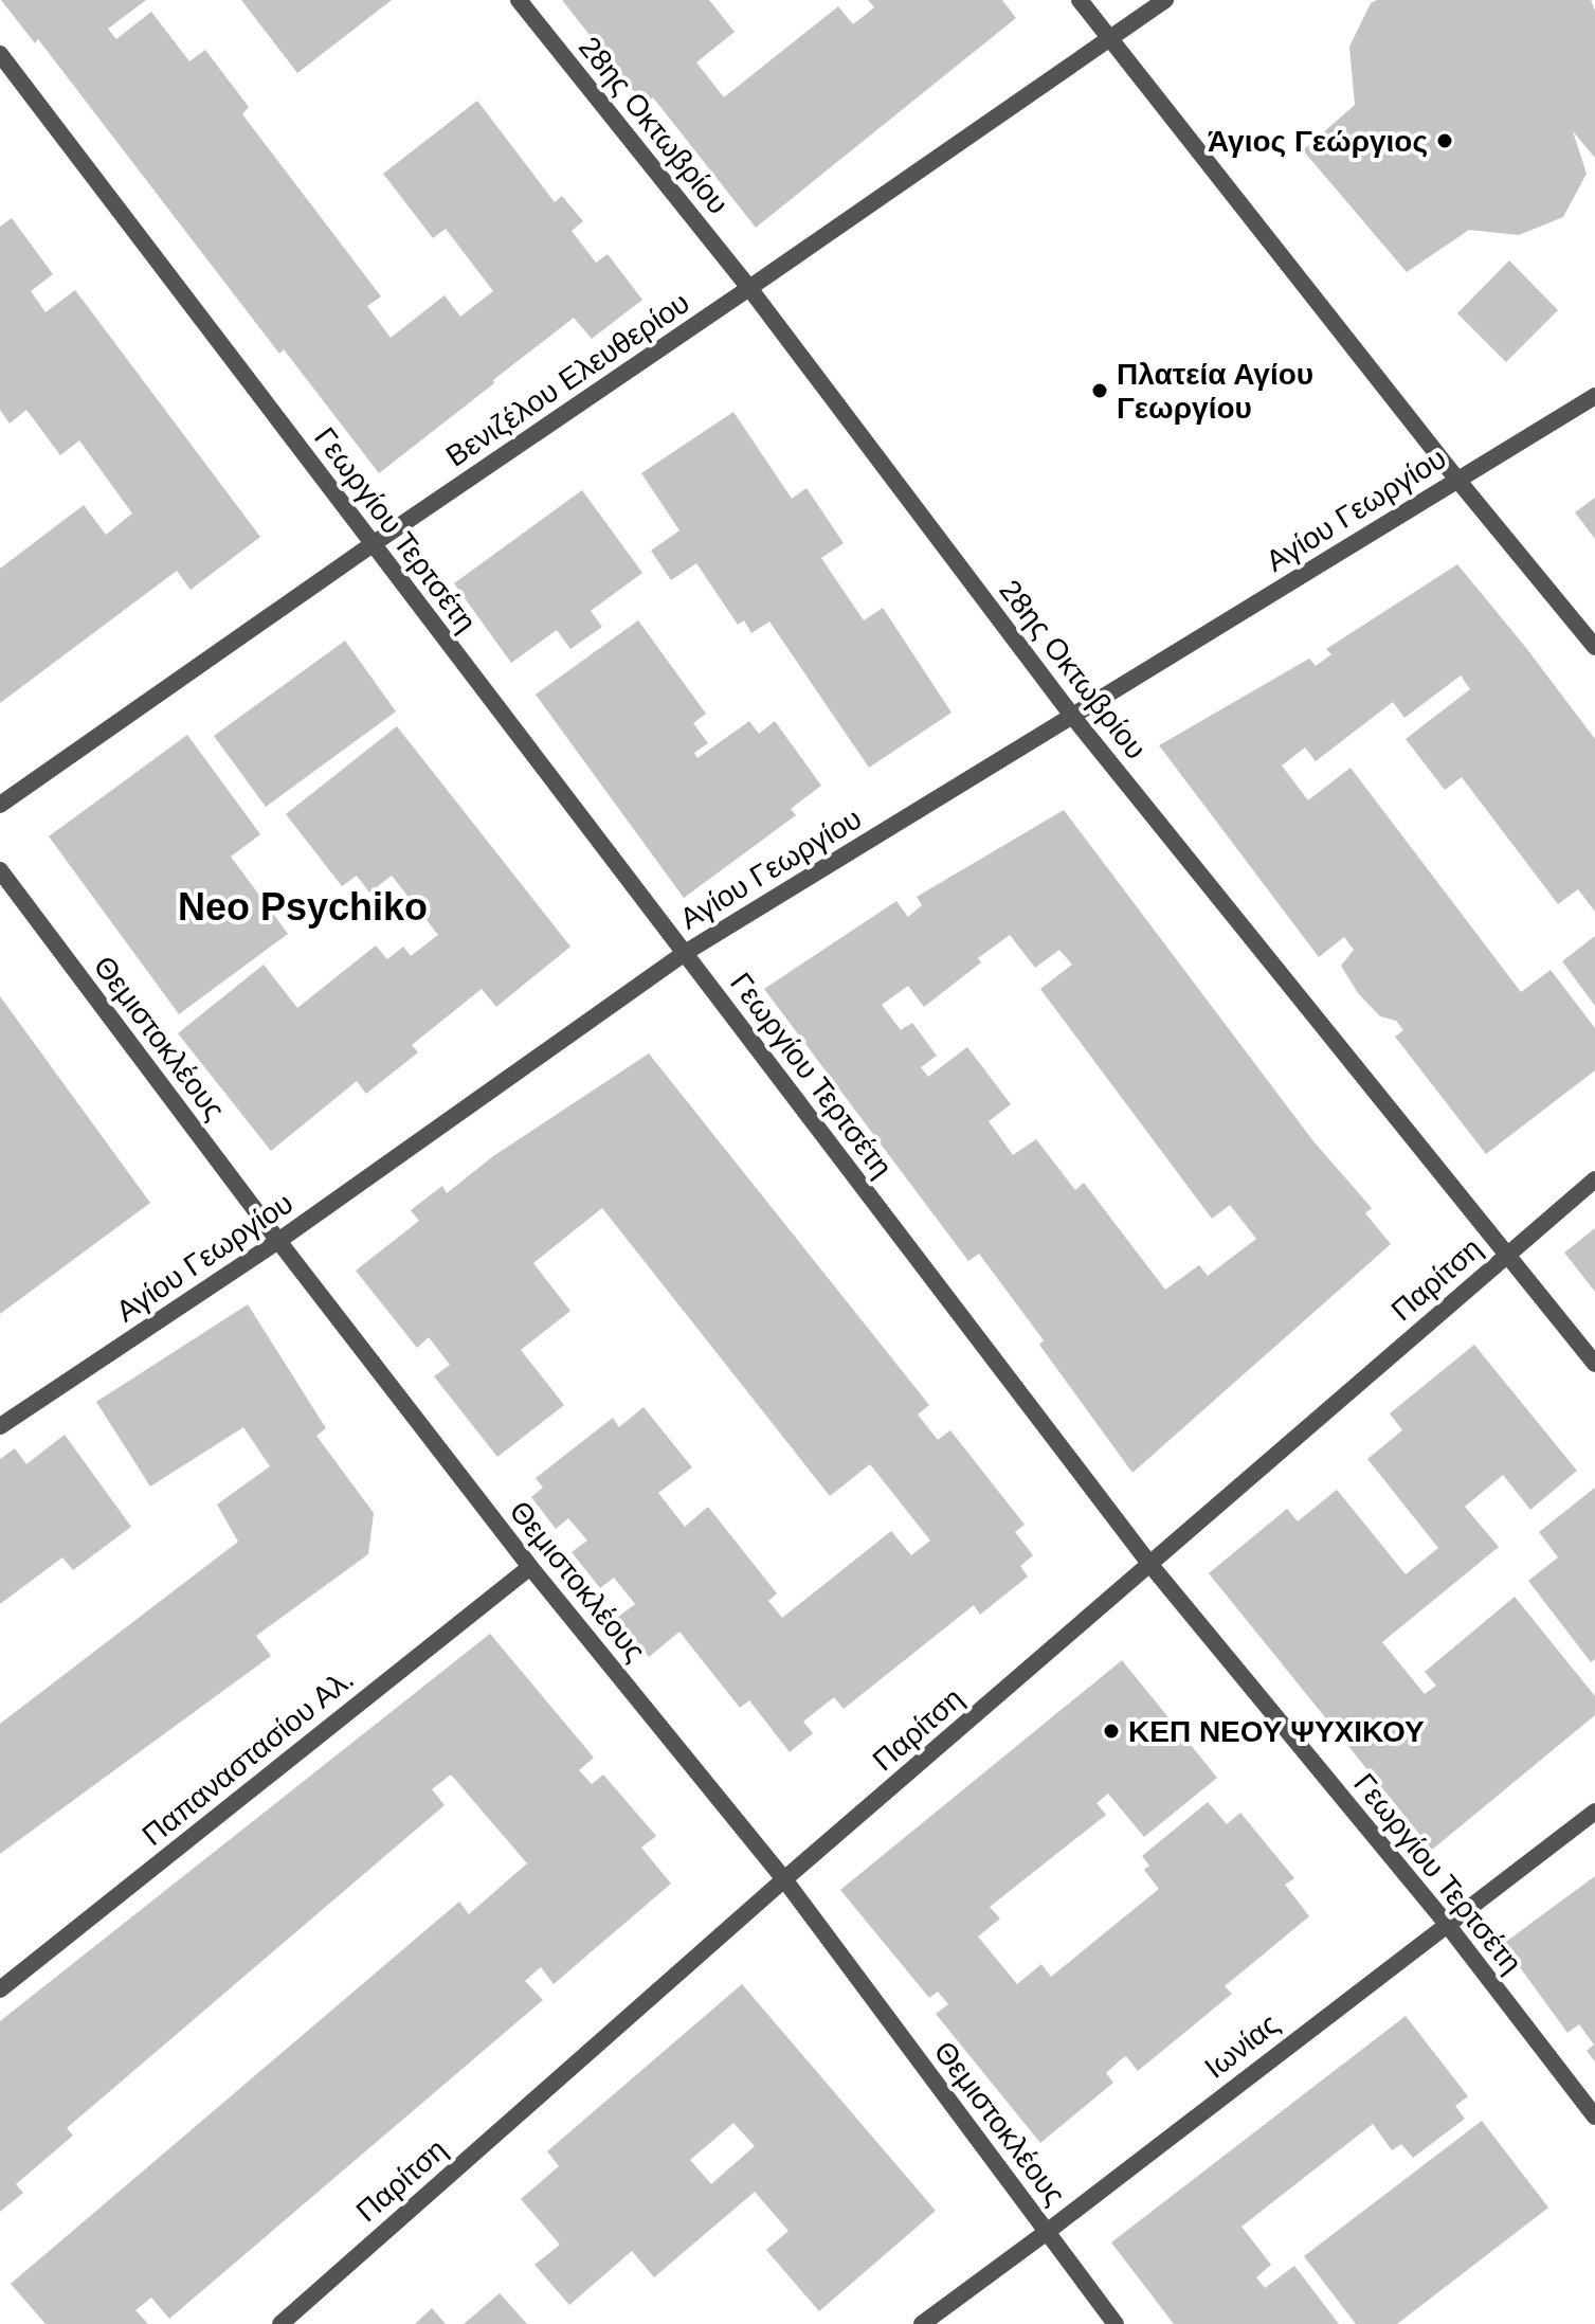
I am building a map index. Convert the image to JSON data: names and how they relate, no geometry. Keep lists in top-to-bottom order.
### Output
{
  "streets": {
    "street": [
      "28ης Οκτωβρίου",
      "Βενιζέλου Ελευθερίου",
      "Αγίου Γεωργίου",
      "Γεωργίου Τερτσέτη",
      "Θεμιστοκλέους",
      "Παρίτση",
      "Παπαναστασίου Αλ.",
      "Ιωνίας"
    ]
  },
  "crossings": [
    ["28ης Οκτωβρίου", "Βενιζέλου Ελευθερίου"],
    ["28ης Οκτωβρίου", "Αγίου Γεωργίου"],
    ["28ης Οκτωβρίου", "Παρίτση"],
    ["Βενιζέλου Ελευθερίου", "Γεωργίου Τερτσέτη"],
    ["Αγίου Γεωργίου", "Γεωργίου Τερτσέτη"],
    ["Αγίου Γεωργίου", "Θεμιστοκλέους"],
    ["Γεωργίου Τερτσέτη", "Παρίτση"],
    ["Γεωργίου Τερτσέτη", "Ιωνίας"],
    ["Θεμιστοκλέους", "Παρίτση"],
    ["Θεμιστοκλέους", "Παπαναστασίου Αλ."],
    ["Θεμιστοκλέους", "Ιωνίας"]
  ],
  "districts": ["Neo Psychiko"],
  "places": ["Άγιος Γεώργιος", "Πλατεία Αγίου Γεωργίου", "ΚΕΠ ΝΕΟΥ ΨΥΧΙΚΟΥ"]
}
